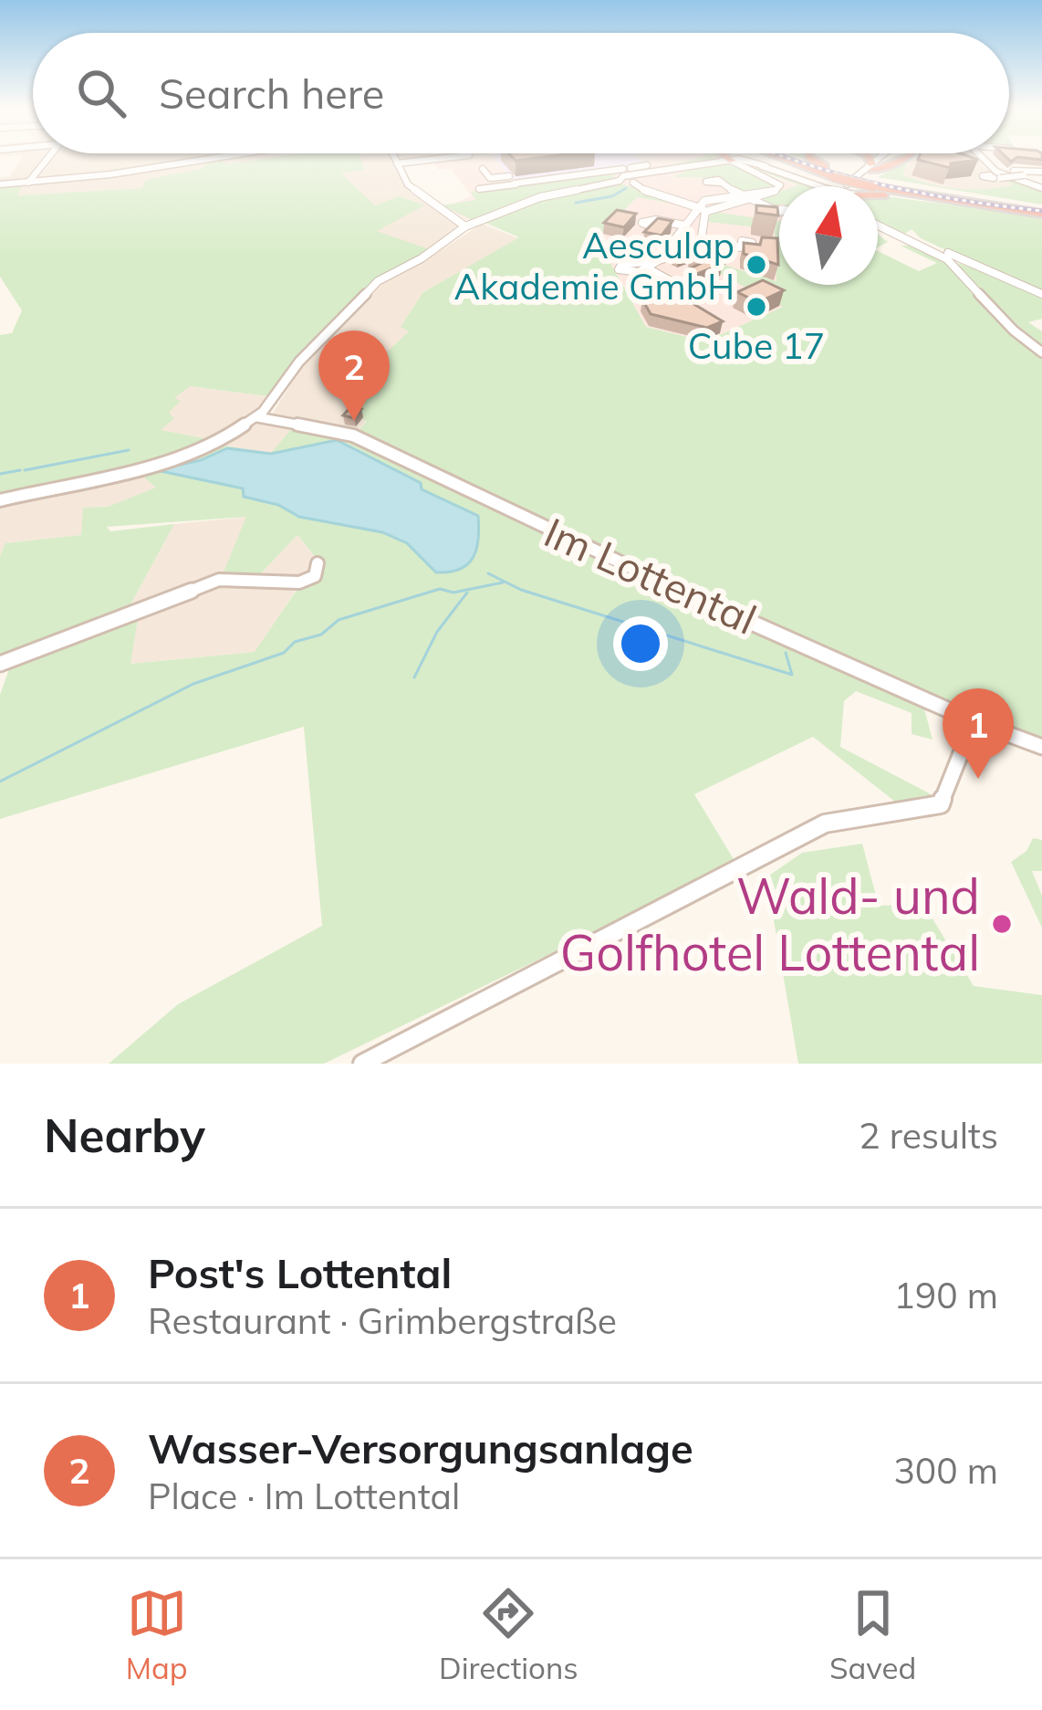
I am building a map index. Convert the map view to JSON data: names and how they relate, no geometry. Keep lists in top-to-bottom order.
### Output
{
  "streets": {
    "street": ["Im Lottental"]
  },
  "places": ["Aesculap Akademie GmbH", "Cube 17", "Wald- und Golfhotel Lottental"],
  "north": "top",
  "page": {
    "search": "Search here",
    "pins": ["2", "1"],
    "heading": ["Nearby", "2 results"],
    "list": [
      {
        "mark": "1",
        "name": "Post's Lottental",
        "note": "Restaurant · Grimbergstraße",
        "value": "190 m"
      },
      {
        "mark": "2",
        "name": "Wasser-Versorgungsanlage",
        "note": "Place · Im Lottental",
        "value": "300 m"
      }
    ],
    "nav": ["Map", "Directions", "Saved"]
  }
}
